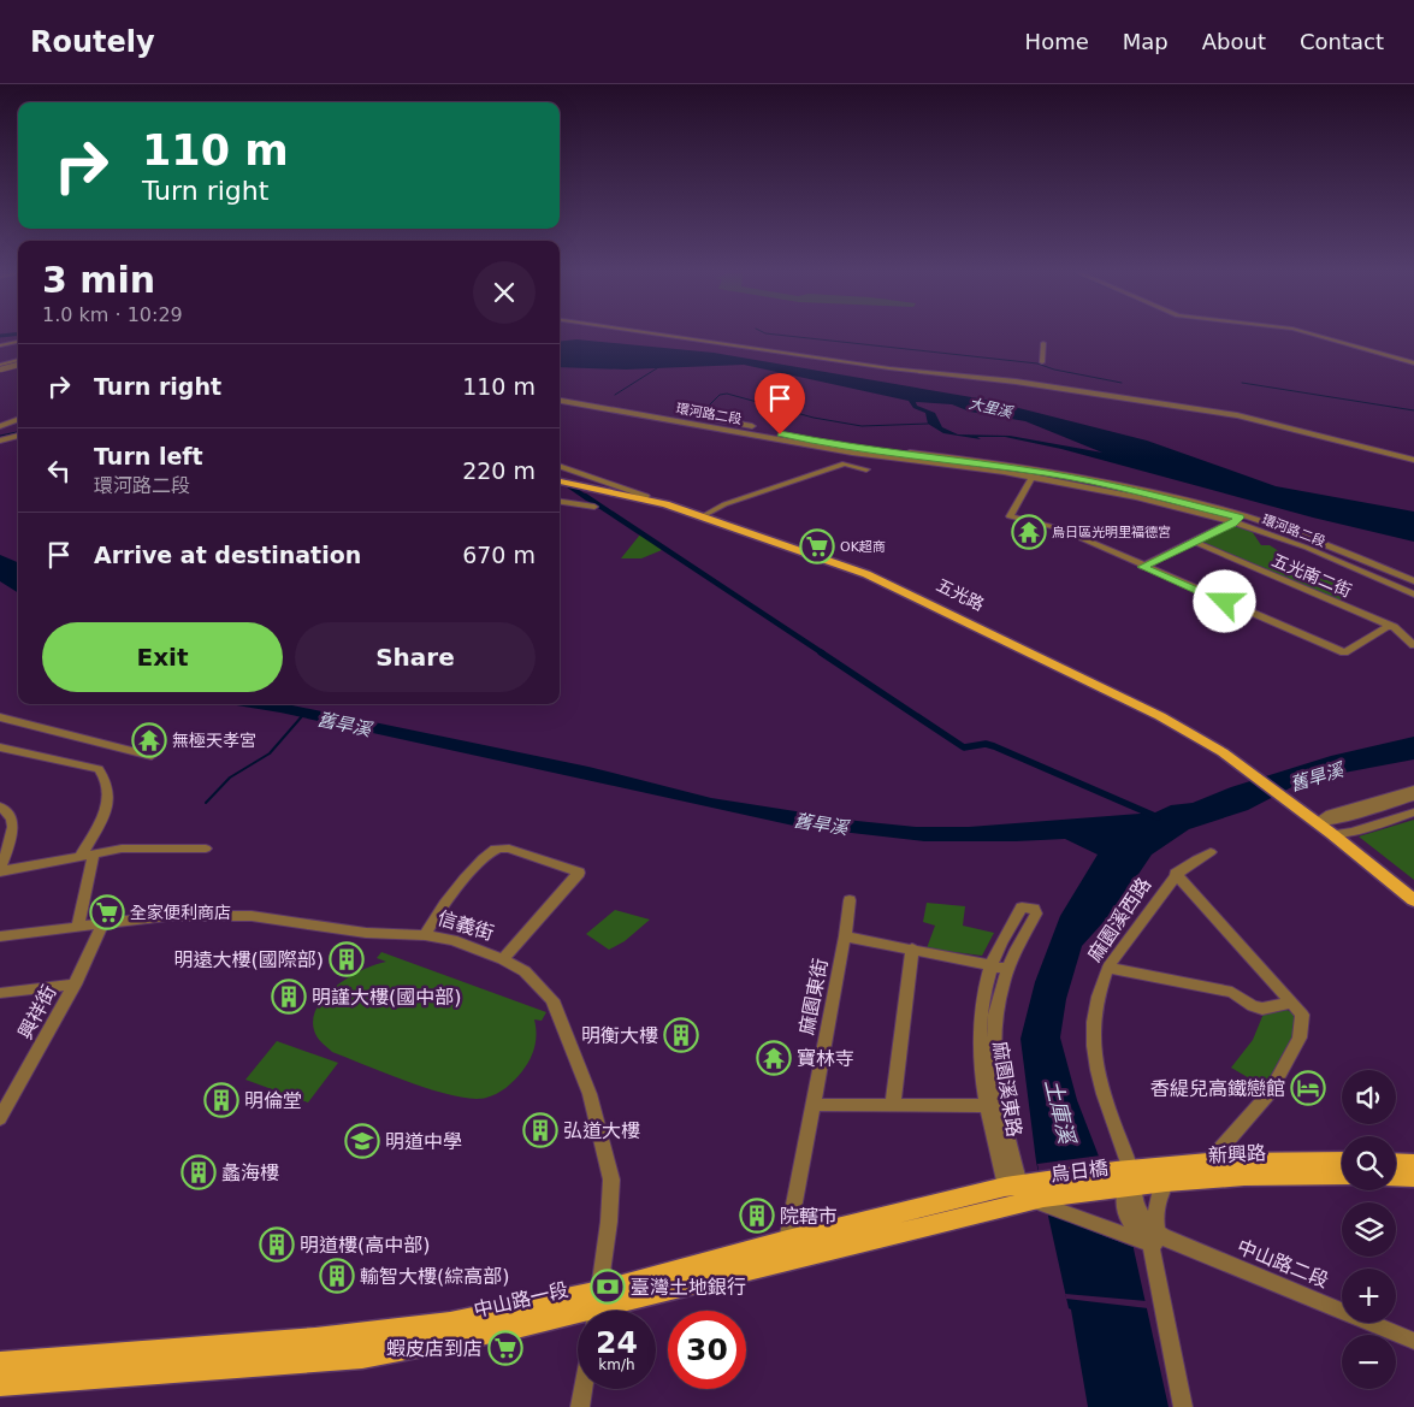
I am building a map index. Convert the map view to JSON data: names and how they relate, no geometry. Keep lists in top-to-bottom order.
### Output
{
  "streets": {
    "main road": [
      "五光路",
      "新興路",
      "烏日橋",
      "中山路一段"
    ],
    "street": [
      "環河路二段",
      "五光南二街",
      "麻園溪西路",
      "信義街",
      "麻園東街",
      "興祥街",
      "麻園溪東路",
      "中山路二段"
    ]
  },
  "crossings": [
    ["麻園溪西路", "新興路"],
    ["麻園溪西路", "烏日橋"],
    ["麻園溪西路", "中山路二段"],
    ["信義街", "興祥街"],
    ["信義街", "中山路一段"],
    ["麻園東街", "中山路一段"],
    ["麻園溪東路", "烏日橋"],
    ["麻園溪東路", "中山路一段"],
    ["新興路", "烏日橋"],
    ["新興路", "中山路二段"],
    ["烏日橋", "中山路二段"],
    ["烏日橋", "中山路一段"]
  ],
  "water": ["大里溪", "舊旱溪", "土庫溪"],
  "places": {
    "temple": ["烏日區光明里福德宮", "無極天孝宮", "寶林寺"],
    "supermarket": ["OK超商", "全家便利商店", "蝦皮店到店"],
    "building": [
      "明遠大樓(國際部)",
      "明謹大樓(國中部)",
      "明衡大樓",
      "明倫堂",
      "弘道大樓",
      "蠡海樓",
      "院轄市",
      "明道樓(高中部)",
      "輸智大樓(綜高部)"
    ],
    "hotel": ["香緹兒高鐵戀館"],
    "school or university": ["明道中學"],
    "bank": ["臺灣土地銀行"]
  },
  "page": {
    "header": "Routely",
    "nav": [
      "Home",
      "Map",
      "About",
      "Contact"
    ],
    "turn": ["110 m", "Turn right"],
    "heading": ["3 min", "1.0 km · 10:29"],
    "list": [
      {
        "name": "Turn right",
        "value": "110 m"
      },
      {
        "name": "Turn left",
        "note": "環河路二段",
        "value": "220 m"
      },
      {
        "name": "Arrive at destination",
        "value": "670 m"
      }
    ],
    "buttons": ["Exit", "Share"],
    "map_buttons": ["+", "−"],
    "speed": "24 km/h",
    "limit": "30"
  }
}
